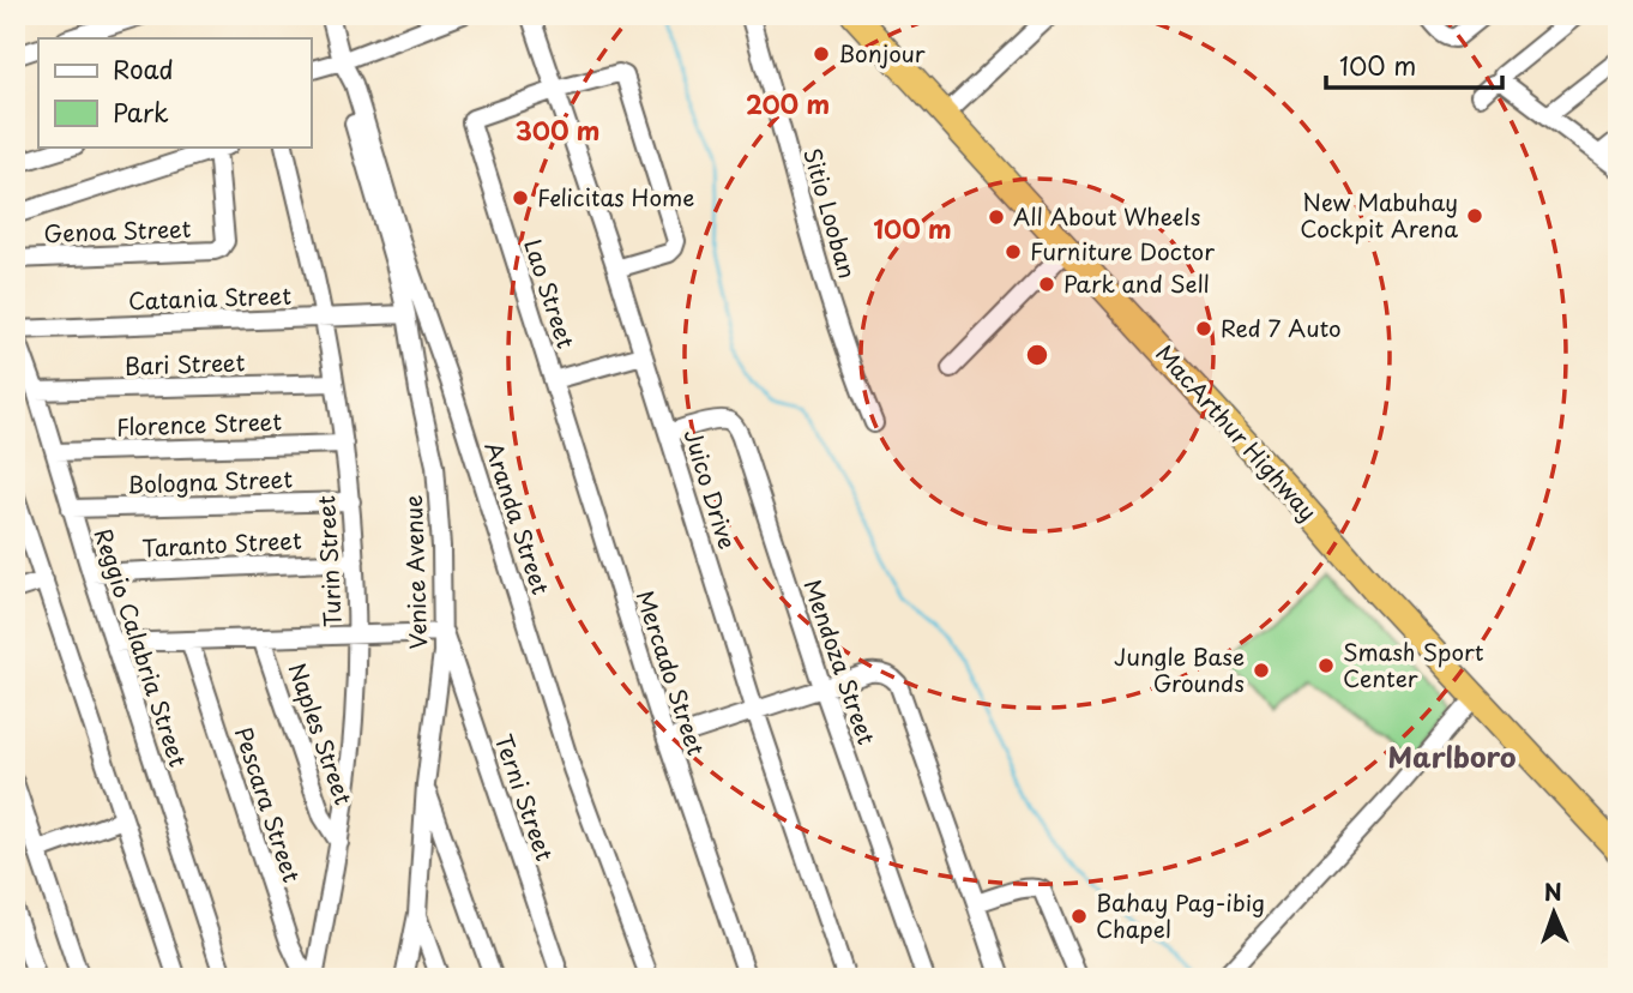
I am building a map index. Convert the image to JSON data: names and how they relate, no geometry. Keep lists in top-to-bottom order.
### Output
{
  "streets": {
    "highway": ["MacArthur Highway"],
    "street": [
      "Sitio Looban",
      "Genoa Street",
      "Lao Street",
      "Catania Street",
      "Bari Street",
      "Florence Street",
      "Bologna Street",
      "Juico Drive",
      "Aranda Street",
      "Taranto Street",
      "Turin Street",
      "Venice Avenue",
      "Reggio Calabria Street",
      "Mendoza Street",
      "Mercado Street",
      "Naples Street",
      "Terni Street",
      "Pescara Street"
    ]
  },
  "crossings": [
    ["Lao Street", "Juico Drive"],
    ["Lao Street", "Mercado Street"],
    ["Catania Street", "Turin Street"],
    ["Catania Street", "Venice Avenue"],
    ["Catania Street", "Reggio Calabria Street"],
    ["Bari Street", "Turin Street"],
    ["Bari Street", "Reggio Calabria Street"],
    ["Florence Street", "Turin Street"],
    ["Florence Street", "Reggio Calabria Street"],
    ["Bologna Street", "Turin Street"],
    ["Bologna Street", "Reggio Calabria Street"],
    ["Juico Drive", "Mendoza Street"],
    ["Aranda Street", "Venice Avenue"],
    ["Taranto Street", "Turin Street"],
    ["Taranto Street", "Reggio Calabria Street"],
    ["Turin Street", "Naples Street"],
    ["Turin Street", "Pescara Street"],
    ["Venice Avenue", "Terni Street"]
  ],
  "districts": ["Marlboro"],
  "places": [
    "Bonjour",
    "Felicitas Home",
    "New Mabuhay Cockpit Arena",
    "All About Wheels",
    "Furniture Doctor",
    "Park and Sell",
    "Red 7 Auto",
    "Smash Sport Center",
    "Jungle Base Grounds",
    "Bahay Pag-ibig Chapel"
  ],
  "legend": ["Road", "Park"],
  "scale_bar": "100 m",
  "north": "top",
  "rings": ["200 m", "300 m", "100 m"]
}
